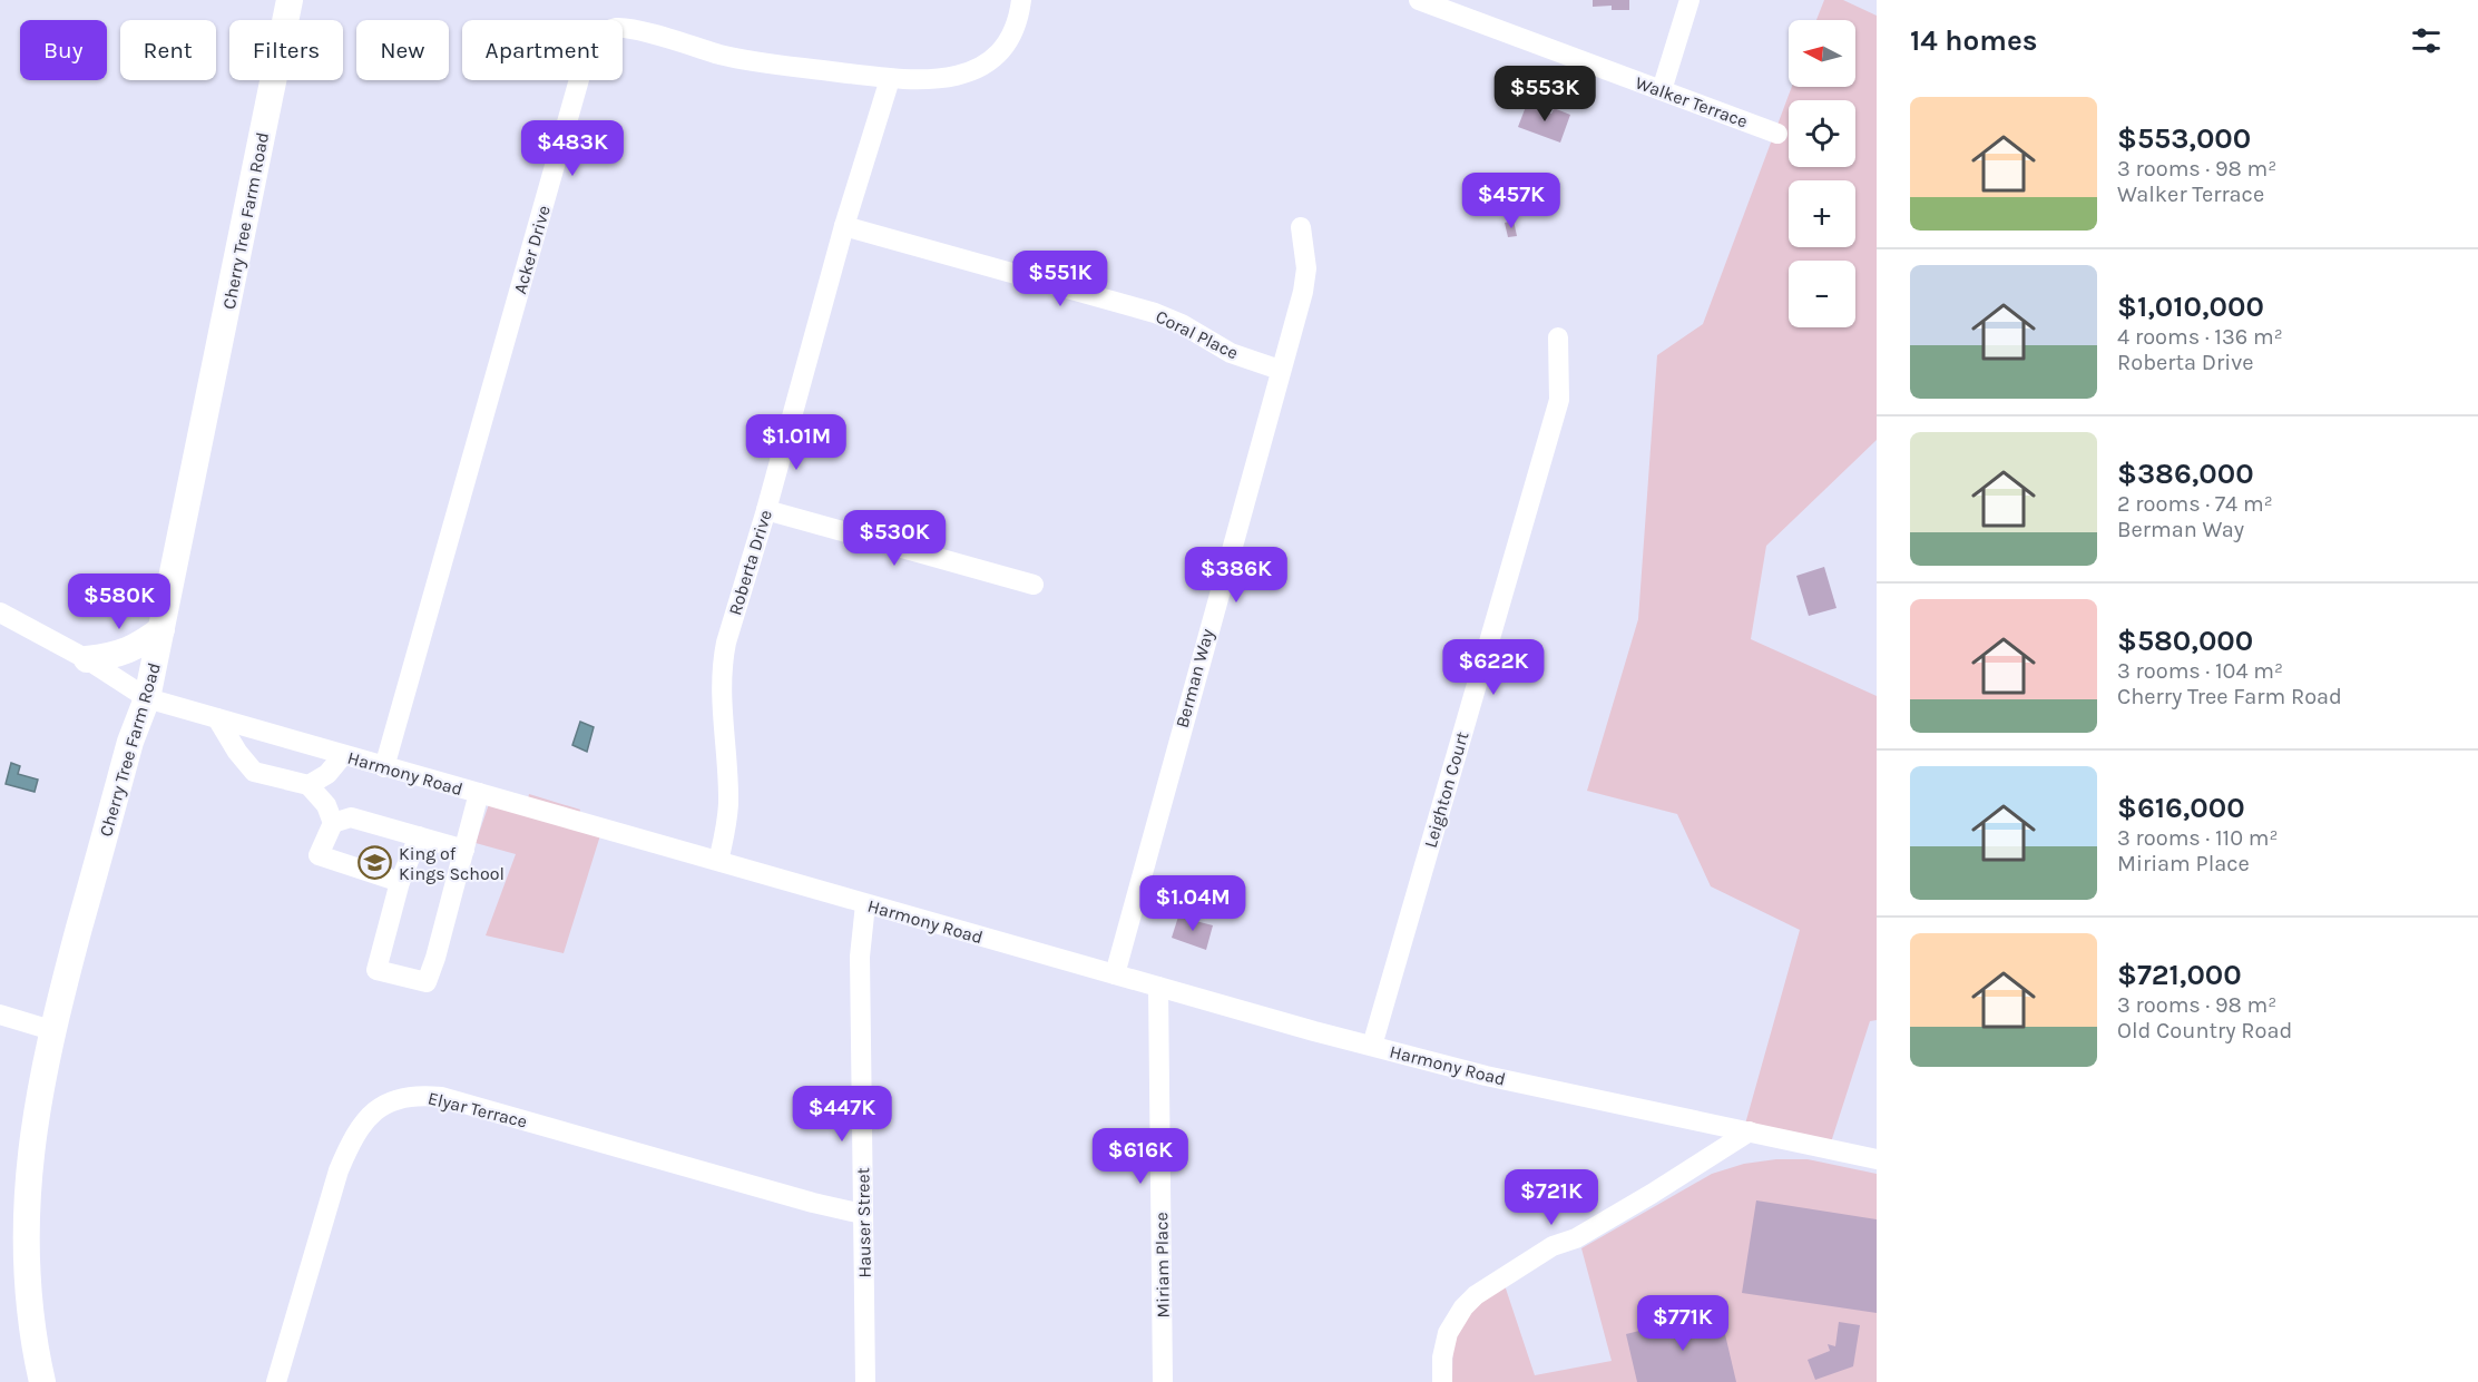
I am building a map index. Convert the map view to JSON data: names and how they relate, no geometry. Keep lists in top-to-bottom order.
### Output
{
  "streets": {
    "main road": ["Cherry Tree Farm Road"],
    "street": [
      "Walker Terrace",
      "Acker Drive",
      "Coral Place",
      "Roberta Drive",
      "Berman Way",
      "Harmony Road",
      "Leighton Court",
      "Elyar Terrace",
      "Hauser Street",
      "Miriam Place"
    ]
  },
  "crossings": [
    ["Cherry Tree Farm Road", "Harmony Road"],
    ["Acker Drive", "Roberta Drive"],
    ["Acker Drive", "Harmony Road"],
    ["Coral Place", "Roberta Drive"],
    ["Coral Place", "Berman Way"],
    ["Roberta Drive", "Harmony Road"],
    ["Berman Way", "Harmony Road"],
    ["Harmony Road", "Leighton Court"],
    ["Harmony Road", "Hauser Street"],
    ["Harmony Road", "Miriam Place"],
    ["Elyar Terrace", "Hauser Street"]
  ],
  "places": {
    "school or university": ["King of Kings School"]
  },
  "north": "left",
  "page": {
    "heading": "14 homes",
    "map_buttons": ["+", "−"],
    "chip": [
      "Buy",
      "Rent",
      "Filters",
      "New",
      "Apartment"
    ],
    "price": [
      "$553K",
      "$483K",
      "$457K",
      "$551K",
      "$1.01M",
      "$530K",
      "$386K",
      "$580K",
      "$622K",
      "$1.04M",
      "$447K",
      "$616K",
      "$721K",
      "$771K"
    ],
    "list": [
      {
        "name": "$553,000",
        "note": "3 rooms · 98 m² · Walker Terrace"
      },
      {
        "name": "$1,010,000",
        "note": "4 rooms · 136 m² · Roberta Drive"
      },
      {
        "name": "$386,000",
        "note": "2 rooms · 74 m² · Berman Way"
      },
      {
        "name": "$580,000",
        "note": "3 rooms · 104 m² · Cherry Tree Farm Road"
      },
      {
        "name": "$616,000",
        "note": "3 rooms · 110 m² · Miriam Place"
      },
      {
        "name": "$721,000",
        "note": "3 rooms · 98 m² · Old Country Road"
      }
    ]
  }
}
